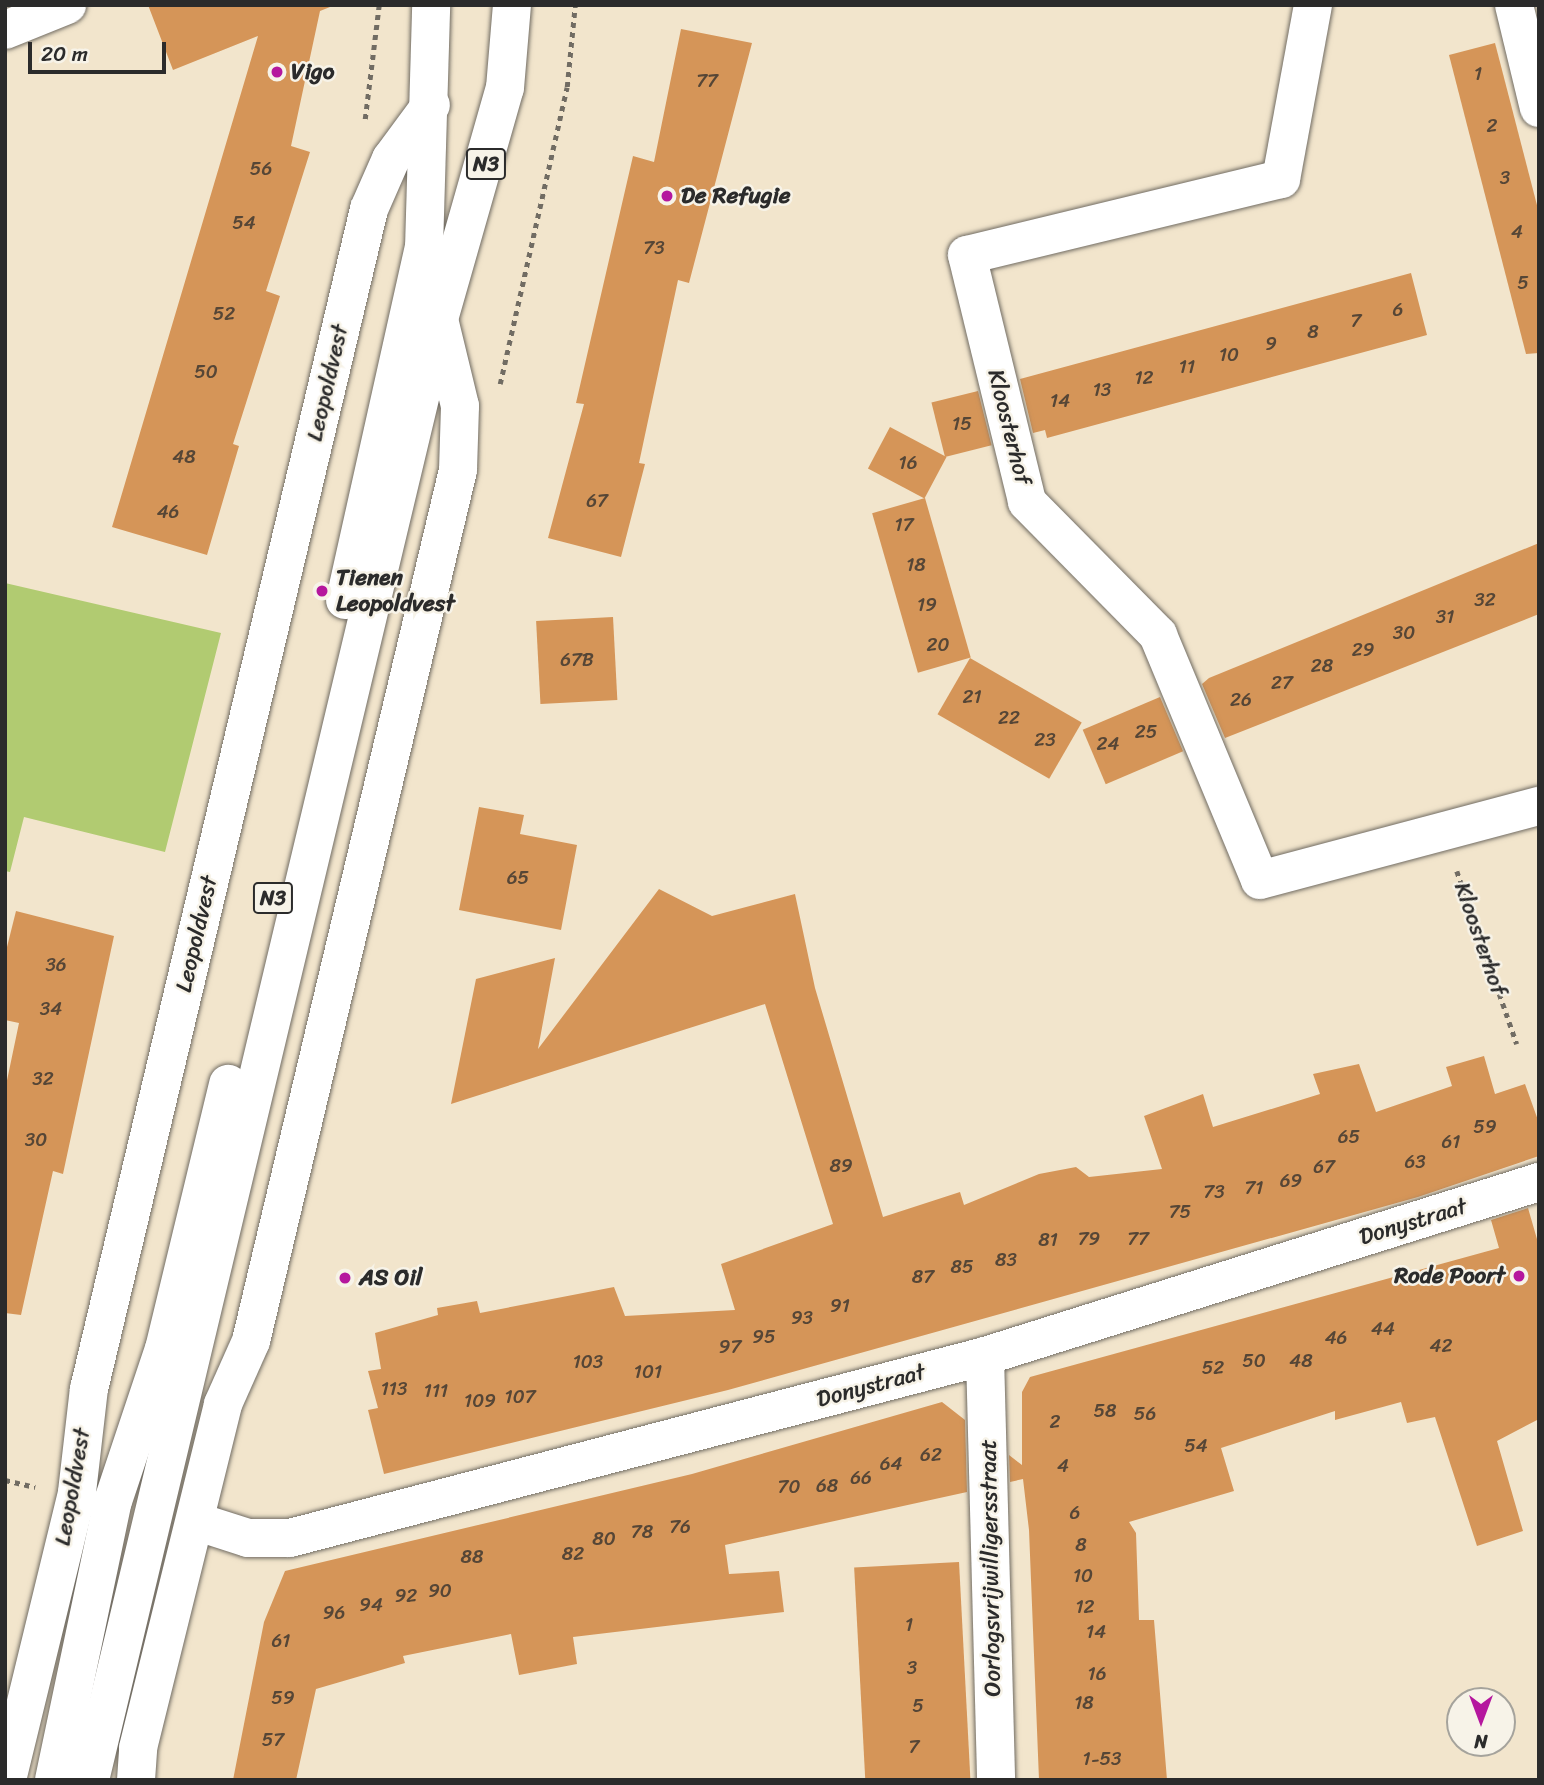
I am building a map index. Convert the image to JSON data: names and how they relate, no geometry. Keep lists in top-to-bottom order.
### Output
{
  "streets": {
    "street": [
      "N3",
      "Leopoldvest",
      "Kloosterhof",
      "Donystraat",
      "Oorlogsvrijwilligersstraat"
    ]
  },
  "crossings": [
    ["Donystraat", "Oorlogsvrijwilligersstraat"]
  ],
  "places": [
    "Vigo",
    "De Refugie",
    "Tienen Leopoldvest",
    "Rode Poort",
    "AS Oil"
  ],
  "house_numbers": [
    "1",
    "77",
    "2",
    "56",
    "3",
    "54",
    "4",
    "73",
    "5",
    "6",
    "52",
    "7",
    "8",
    "9",
    "10",
    "11",
    "50",
    "12",
    "13",
    "14",
    "15",
    "48",
    "16",
    "67",
    "46",
    "17",
    "18",
    "32",
    "19",
    "31",
    "30",
    "20",
    "29",
    "67B",
    "28",
    "27",
    "21",
    "26",
    "22",
    "25",
    "23",
    "24",
    "65",
    "36",
    "34",
    "32",
    "59",
    "65",
    "30",
    "61",
    "63",
    "89",
    "67",
    "69",
    "71",
    "73",
    "75",
    "79",
    "77",
    "81",
    "83",
    "85",
    "87",
    "91",
    "93",
    "44",
    "95",
    "46",
    "42",
    "97",
    "50",
    "48",
    "103",
    "52",
    "101",
    "113",
    "111",
    "107",
    "109",
    "58",
    "56",
    "2",
    "54",
    "62",
    "64",
    "4",
    "66",
    "68",
    "70",
    "6",
    "76",
    "78",
    "80",
    "8",
    "82",
    "88",
    "10",
    "90",
    "92",
    "94",
    "12",
    "96",
    "1",
    "14",
    "61",
    "3",
    "16",
    "59",
    "18",
    "5",
    "57",
    "7",
    "1-53"
  ],
  "scale_bar": "20 m",
  "north": "bottom"
}
